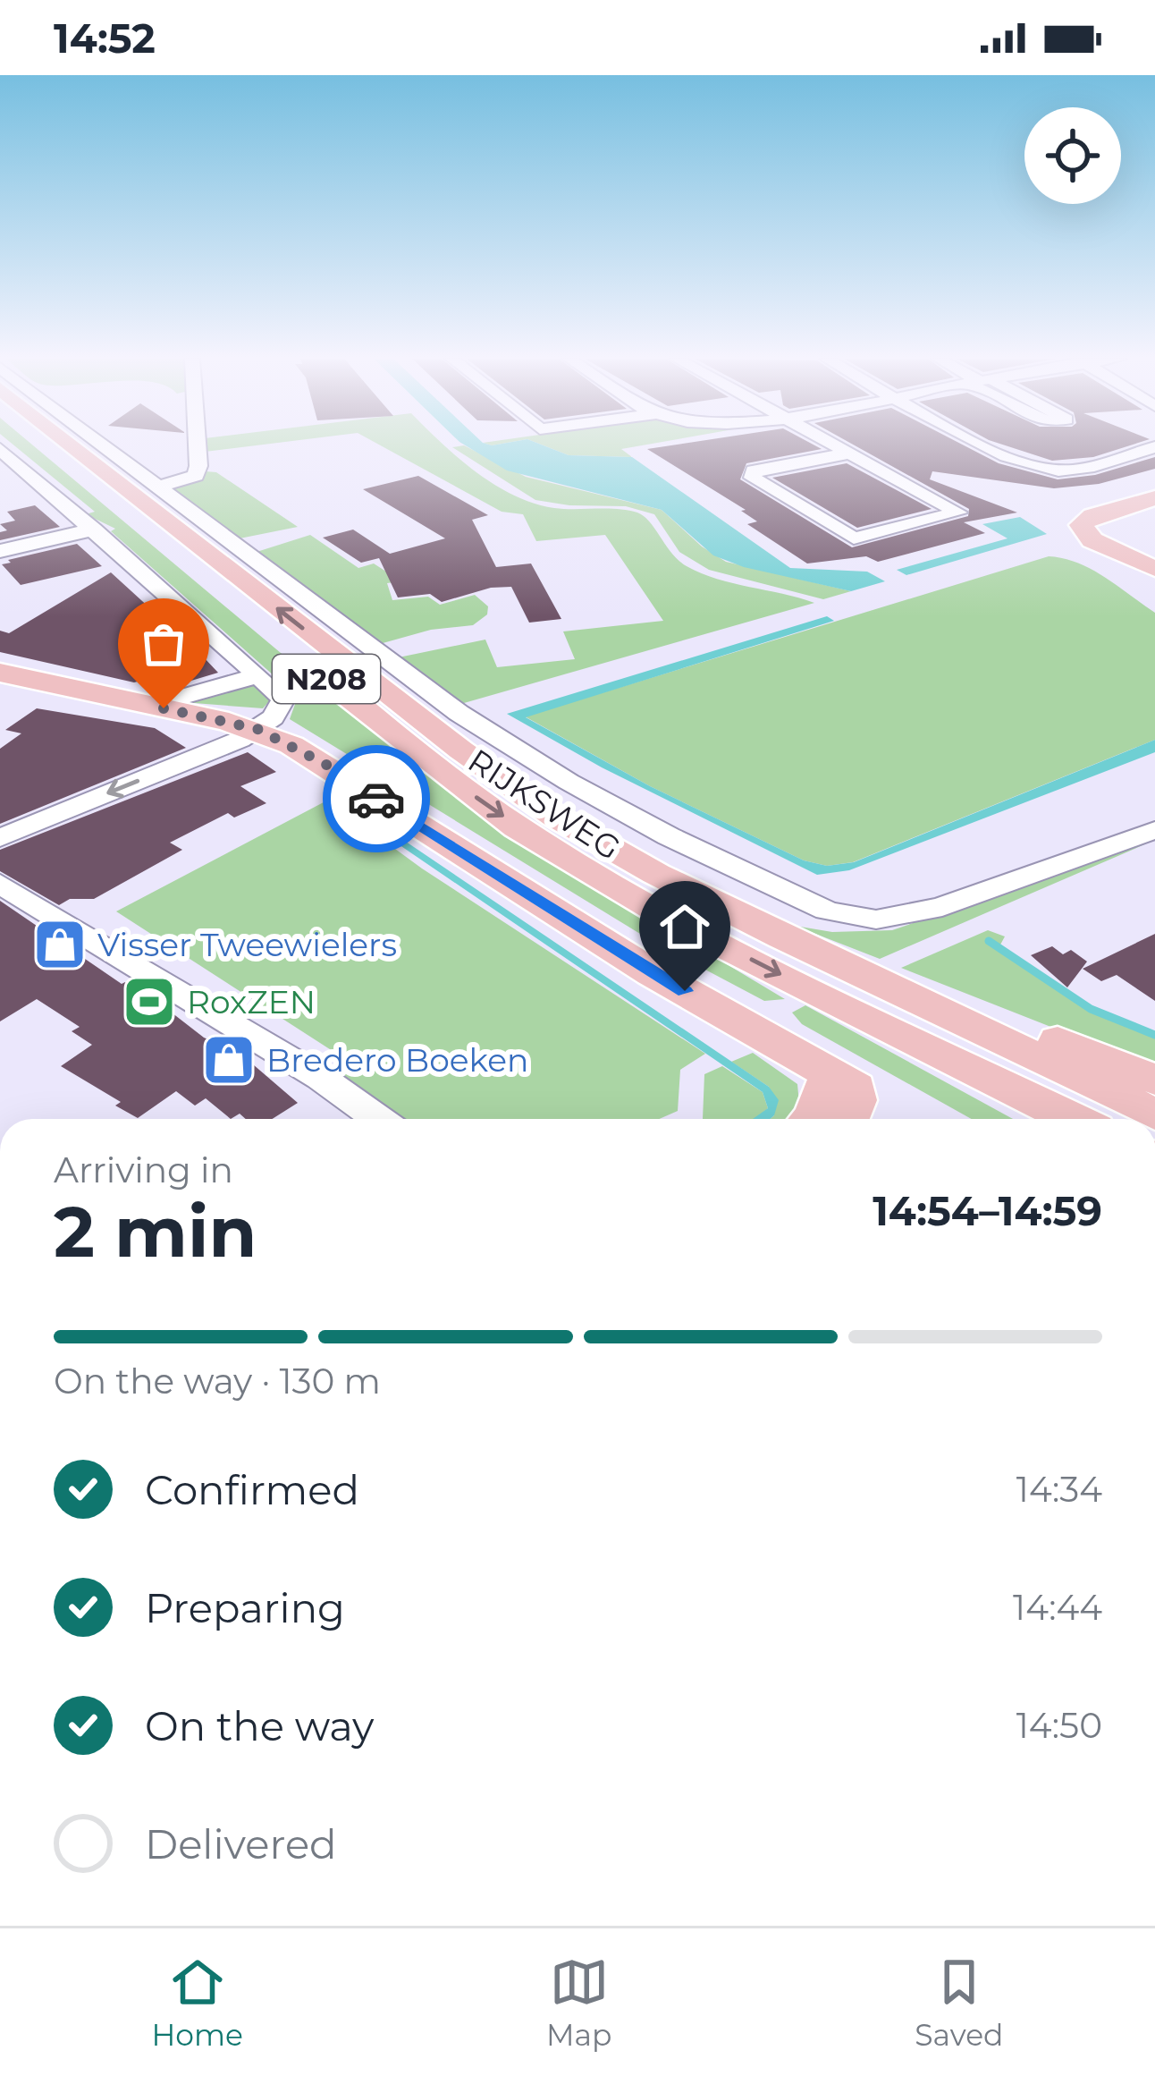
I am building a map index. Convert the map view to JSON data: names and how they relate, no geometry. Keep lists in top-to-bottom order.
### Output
{
  "streets": {
    "main road": ["N208", "RIJKSWEG"]
  },
  "crossings": [
    ["N208", "RIJKSWEG"]
  ],
  "places": {
    "shop": ["Visser Tweewielers", "Bredero Boeken"],
    "sports": ["RoxZEN"]
  },
  "page": {
    "status": "14:52",
    "heading": ["2 min", "Arriving in", "14:54–14:59"],
    "bar": "On the way · 130 m",
    "list": [
      ["Confirmed", "14:34"],
      ["Preparing", "14:44"],
      ["On the way", "14:50"],
      "Delivered"
    ],
    "tabs": ["Home", "Map", "Saved"]
  }
}
